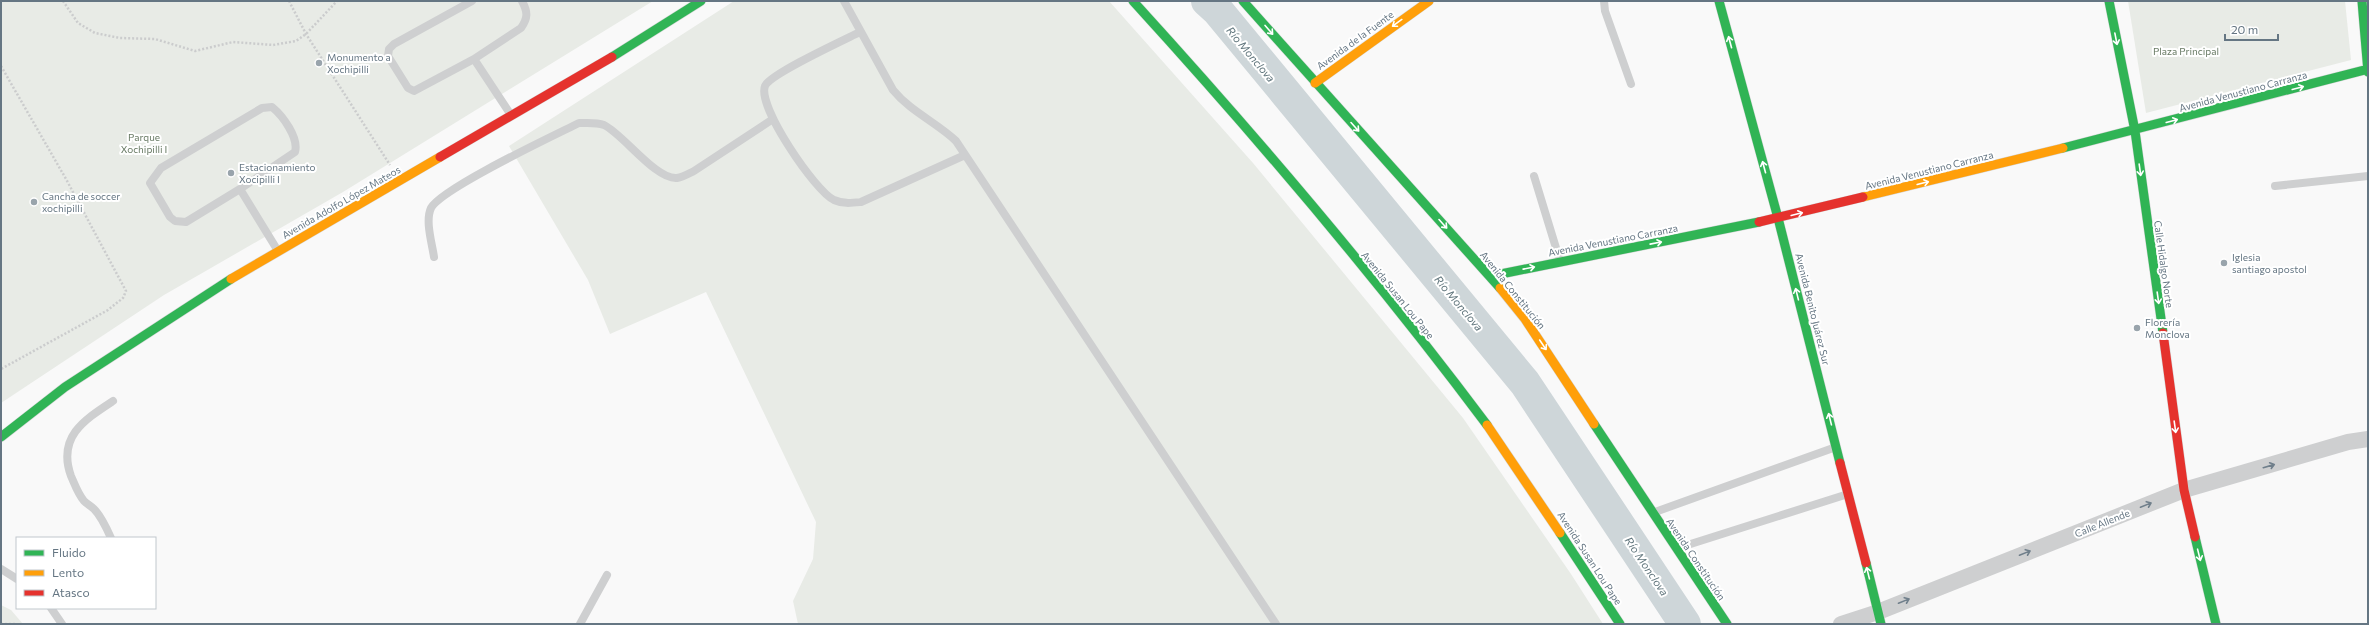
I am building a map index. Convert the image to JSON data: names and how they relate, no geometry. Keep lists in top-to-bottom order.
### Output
{
  "streets": {
    "street": [
      "Avenida de la Fuente",
      "Avenida Venustiano Carranza",
      "Avenida Adolfo López Mateos",
      "Calle Hidalgo Norte",
      "Avenida Constitución",
      "Avenida Susan Lou Pape",
      "Avenida Benito Juárez Sur",
      "Calle Allende"
    ]
  },
  "crossings": [
    ["Avenida de la Fuente", "Avenida Constitución"],
    ["Avenida Venustiano Carranza", "Calle Hidalgo Norte"],
    ["Avenida Venustiano Carranza", "Avenida Constitución"],
    ["Avenida Venustiano Carranza", "Avenida Benito Juárez Sur"],
    ["Calle Hidalgo Norte", "Calle Allende"],
    ["Avenida Benito Juárez Sur", "Calle Allende"]
  ],
  "one_way": [
    "Avenida de la Fuente",
    "Avenida Venustiano Carranza",
    "Calle Hidalgo Norte",
    "Avenida Constitución",
    "Avenida Benito Juárez Sur",
    "Calle Allende"
  ],
  "water": ["Río Monclova"],
  "parks": ["Plaza Principal", "Parque Xochipilli I"],
  "places": [
    "Monumento a Xochipilli",
    "Estacionamiento Xocipilli I",
    "Cancha de soccer xochipilli",
    "Iglesia santiago apostol",
    "Florería Monclova"
  ],
  "legend": ["Fluido", "Lento", "Atasco"],
  "scale_bar": "20 m"
}
